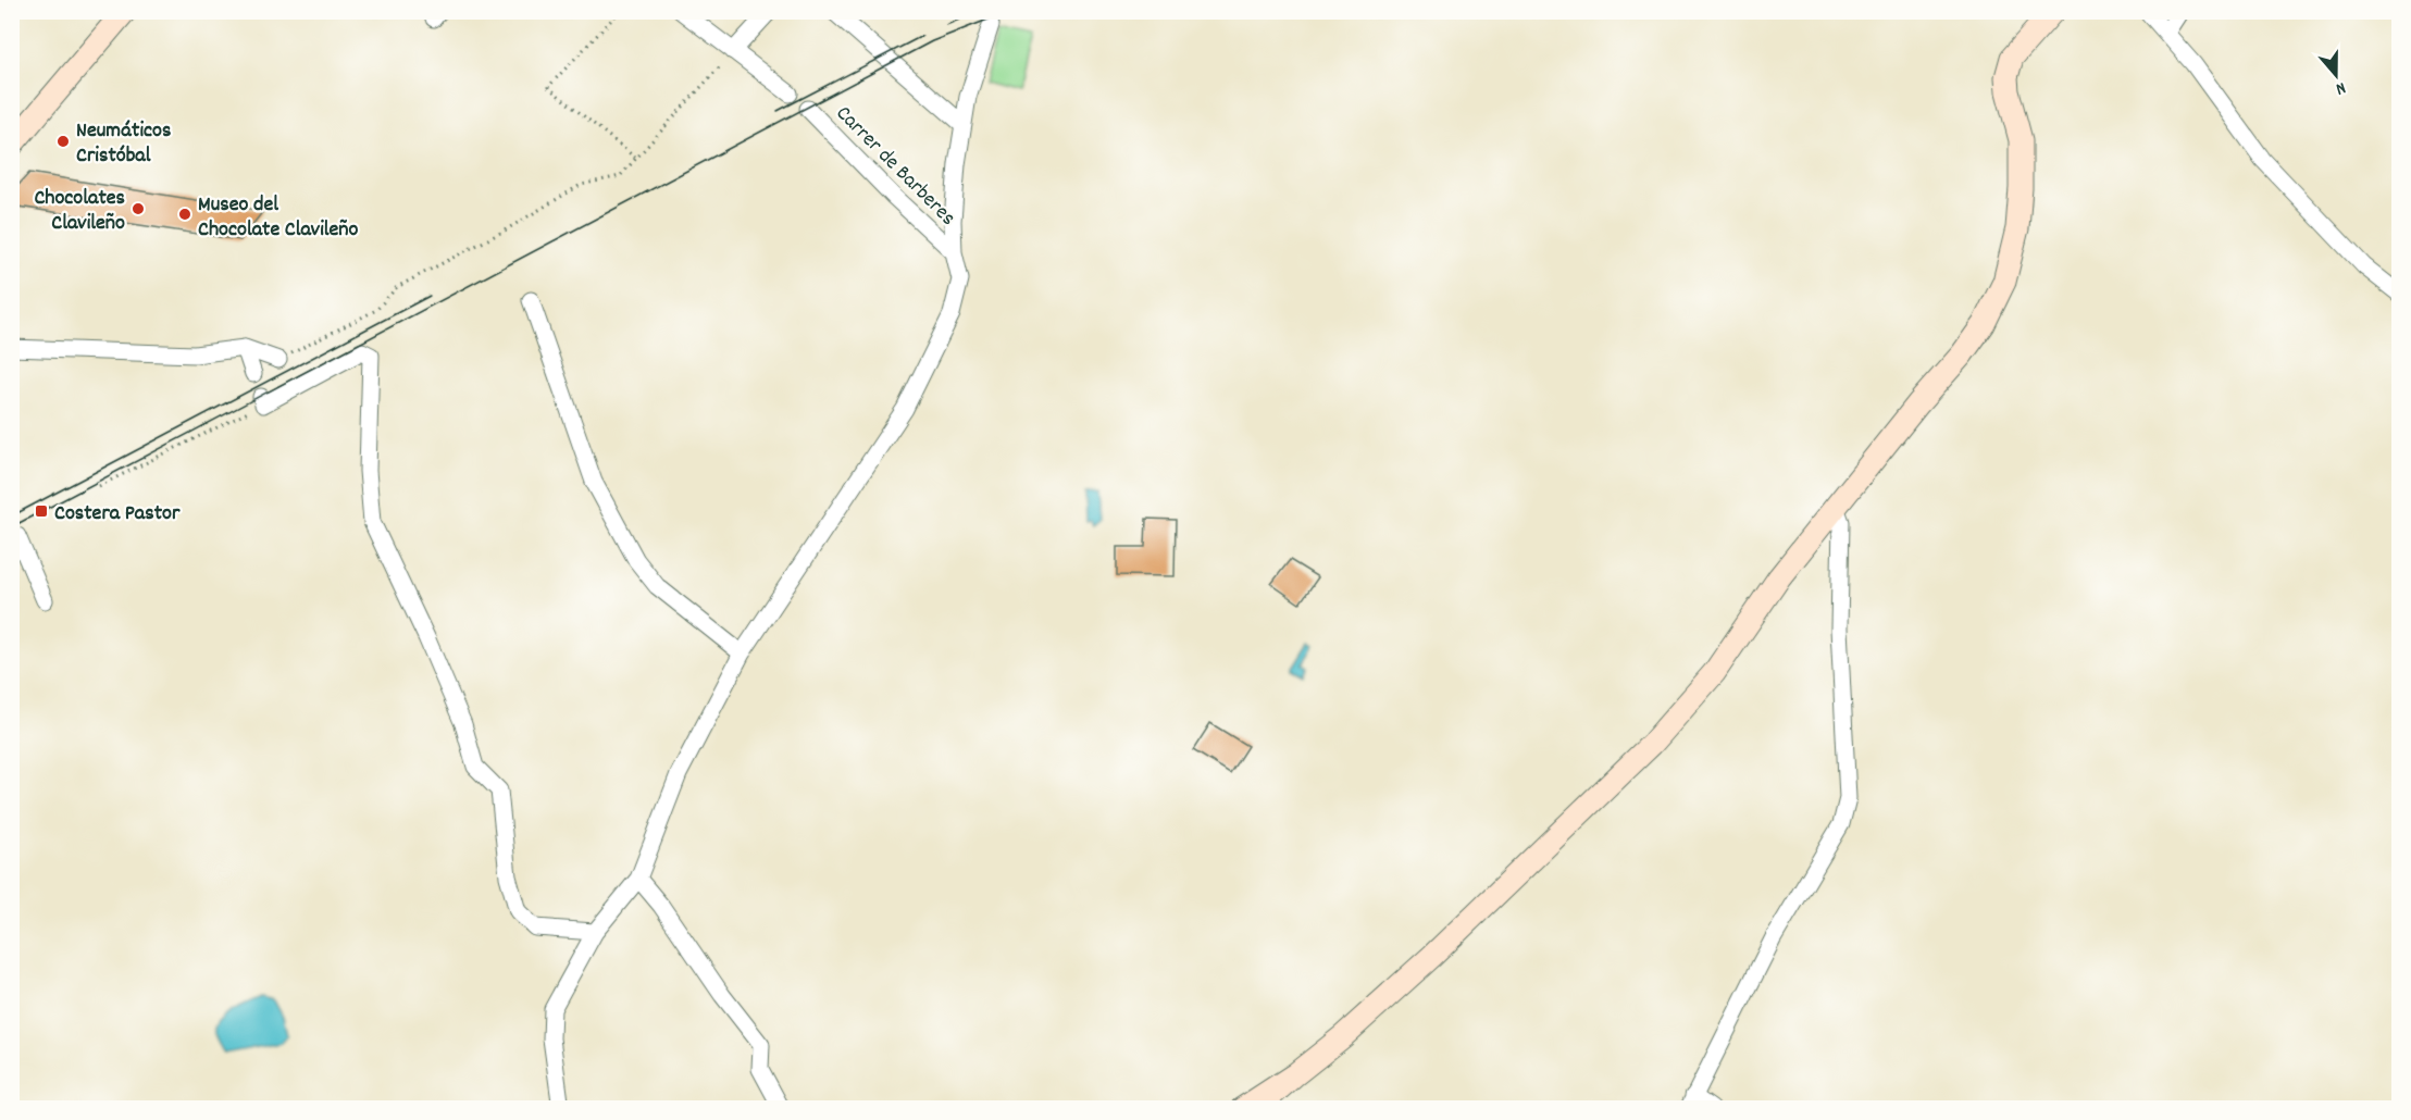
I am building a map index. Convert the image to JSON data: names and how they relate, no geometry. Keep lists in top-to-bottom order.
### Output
{
  "streets": {
    "street": ["Carrer de Barberes"]
  },
  "places": {
    "other": ["Neumáticos Cristóbal", "Chocolates Clavileño", "Museo del Chocolate Clavileño"],
    "transit": ["Costera Pastor"]
  },
  "north": "bottom"
}
